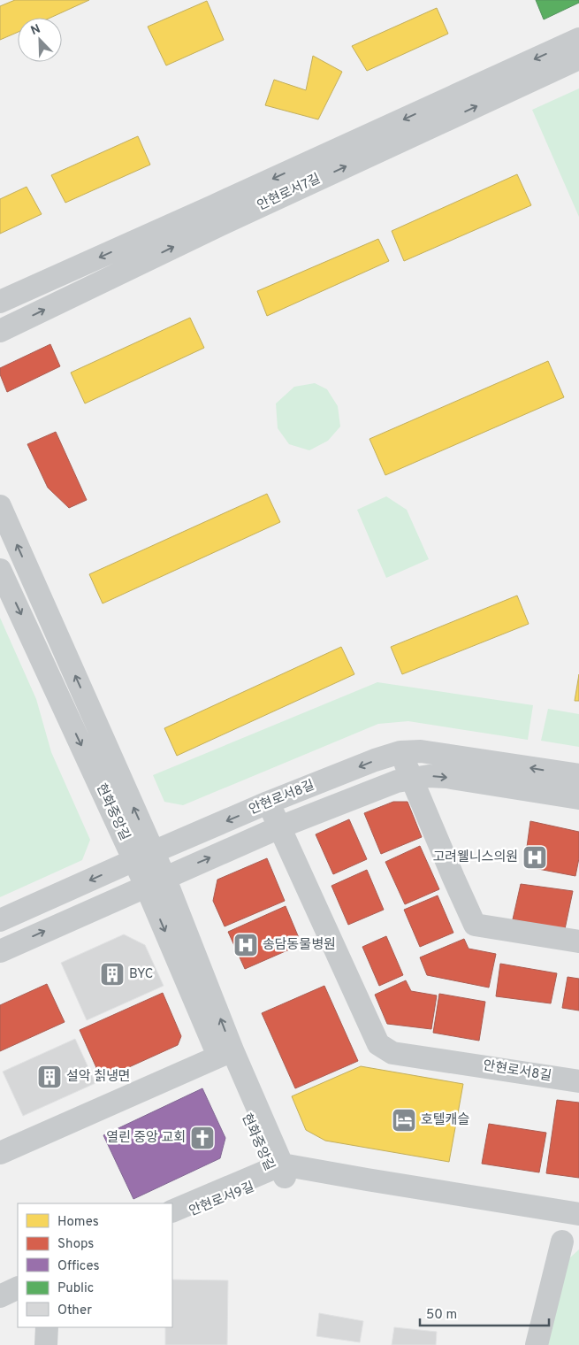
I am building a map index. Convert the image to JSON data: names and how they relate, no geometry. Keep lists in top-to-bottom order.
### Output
{
  "streets": {
    "street": [
      "안현로서7길",
      "안현로서8길",
      "현화중앙길",
      "안현로서9길"
    ]
  },
  "crossings": [
    ["안현로서8길", "현화중앙길"],
    ["현화중앙길", "안현로서9길"]
  ],
  "places": {
    "hospital": ["고려웰니스의원", "송담동물병원"],
    "building": ["BYC", "설악 칡냉면"],
    "hotel": ["호텔캐슬"],
    "church": ["열린 중앙 교회"]
  },
  "legend": [
    "Homes",
    "Shops",
    "Offices",
    "Public",
    "Other"
  ],
  "scale_bar": "50 m",
  "north": "top left"
}
